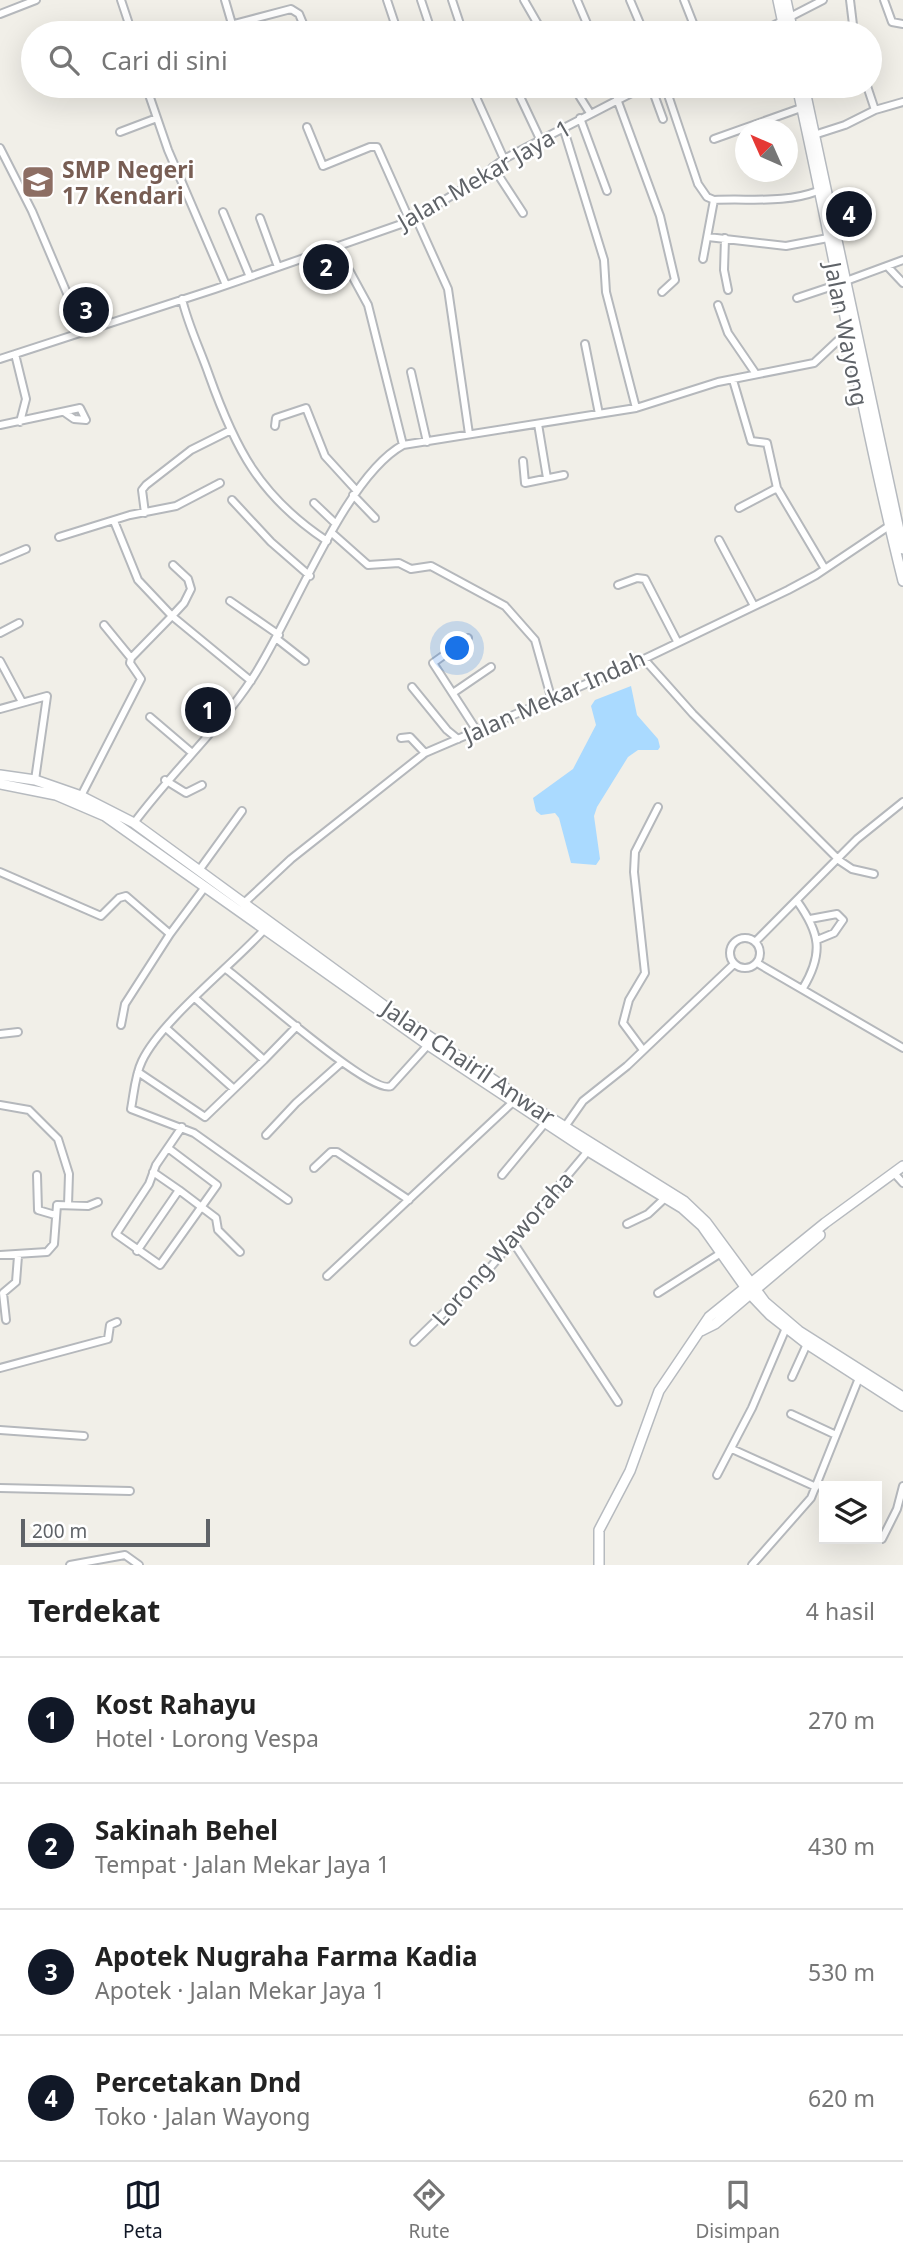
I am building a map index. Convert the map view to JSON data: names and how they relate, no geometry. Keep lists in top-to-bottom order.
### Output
{
  "streets": {
    "main road": ["Jalan Wayong", "Jalan Chairil Anwar"],
    "street": ["Jalan Mekar Jaya 1", "Jalan Mekar Indah", "Lorong Waworaha"]
  },
  "crossings": [
    ["Jalan Wayong", "Jalan Mekar Indah"],
    ["Jalan Mekar Indah", "Jalan Chairil Anwar"],
    ["Jalan Chairil Anwar", "Lorong Waworaha"]
  ],
  "places": {
    "school or university": ["SMP Negeri 17 Kendari"]
  },
  "scale_bar": "200 m",
  "north": "top left",
  "page": {
    "search": "Cari di sini",
    "pins": [
      "4",
      "2",
      "3",
      "1"
    ],
    "scale": "200 m",
    "heading": ["Terdekat", "4 hasil"],
    "list": [
      {
        "mark": "1",
        "name": "Kost Rahayu",
        "note": "Hotel · Lorong Vespa",
        "value": "270 m"
      },
      {
        "mark": "2",
        "name": "Sakinah Behel",
        "note": "Tempat · Jalan Mekar Jaya 1",
        "value": "430 m"
      },
      {
        "mark": "3",
        "name": "Apotek Nugraha Farma Kadia",
        "note": "Apotek · Jalan Mekar Jaya 1",
        "value": "530 m"
      },
      {
        "mark": "4",
        "name": "Percetakan Dnd",
        "note": "Toko · Jalan Wayong",
        "value": "620 m"
      }
    ],
    "nav": ["Peta", "Rute", "Disimpan"]
  }
}
